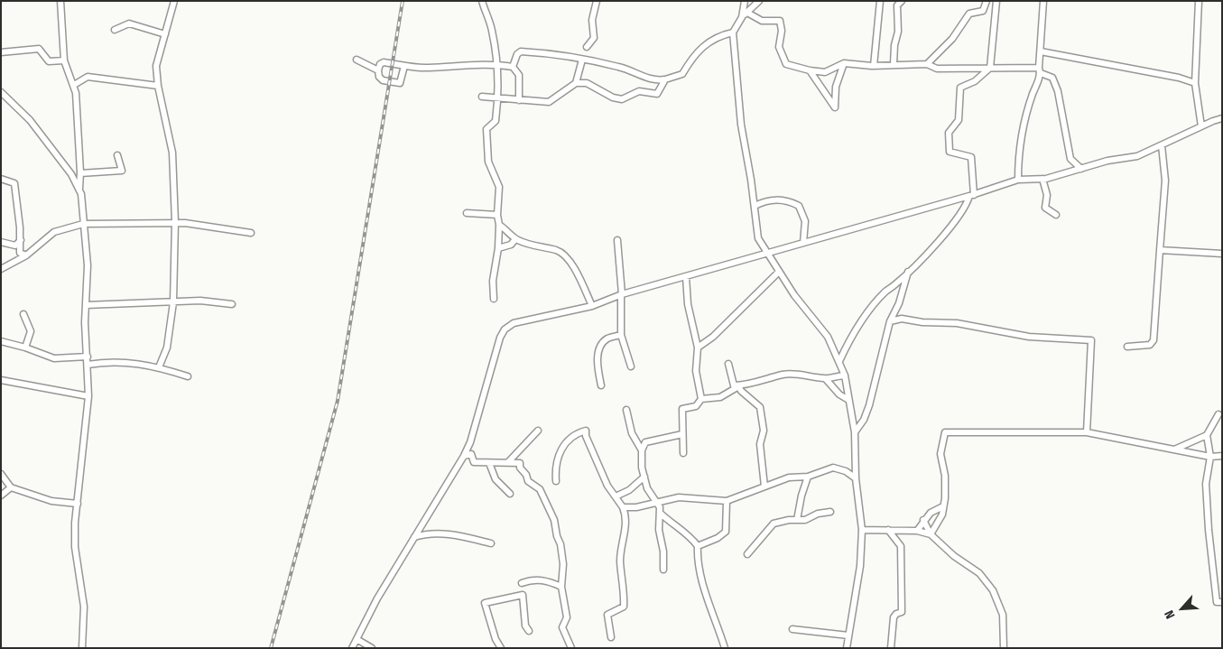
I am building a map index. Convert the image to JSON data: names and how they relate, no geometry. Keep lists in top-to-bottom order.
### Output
{
  "north": "bottom left"
}
